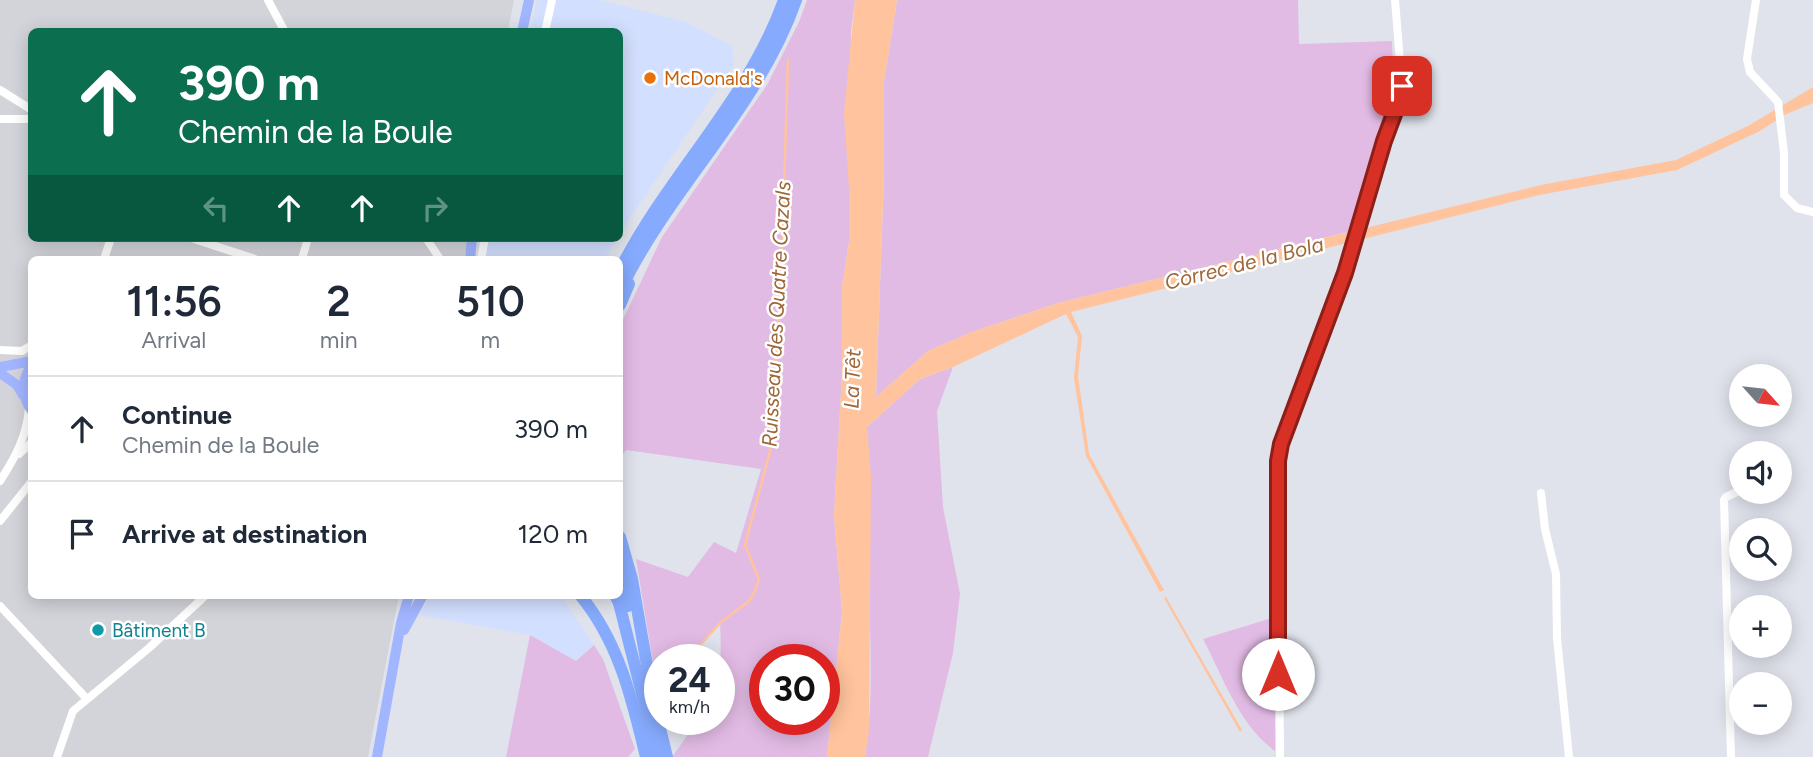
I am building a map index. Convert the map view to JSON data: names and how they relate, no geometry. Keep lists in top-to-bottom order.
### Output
{
  "water": ["Còrrec de la Bola", "Ruisseau des Quatre Cazals", "La Têt"],
  "places": ["McDonald's", "Bâtiment B"],
  "north": "bottom right",
  "page": {
    "turn": ["390 m", "Chemin de la Boule"],
    "eta": [
      "11:56",
      "Arrival",
      "2",
      "min",
      "510",
      "m"
    ],
    "map_buttons": ["+", "−"],
    "list": [
      {
        "name": "Continue",
        "note": "Chemin de la Boule",
        "value": "390 m"
      },
      {
        "name": "Arrive at destination",
        "value": "120 m"
      }
    ],
    "speed": "24 km/h",
    "limit": "30"
  }
}
